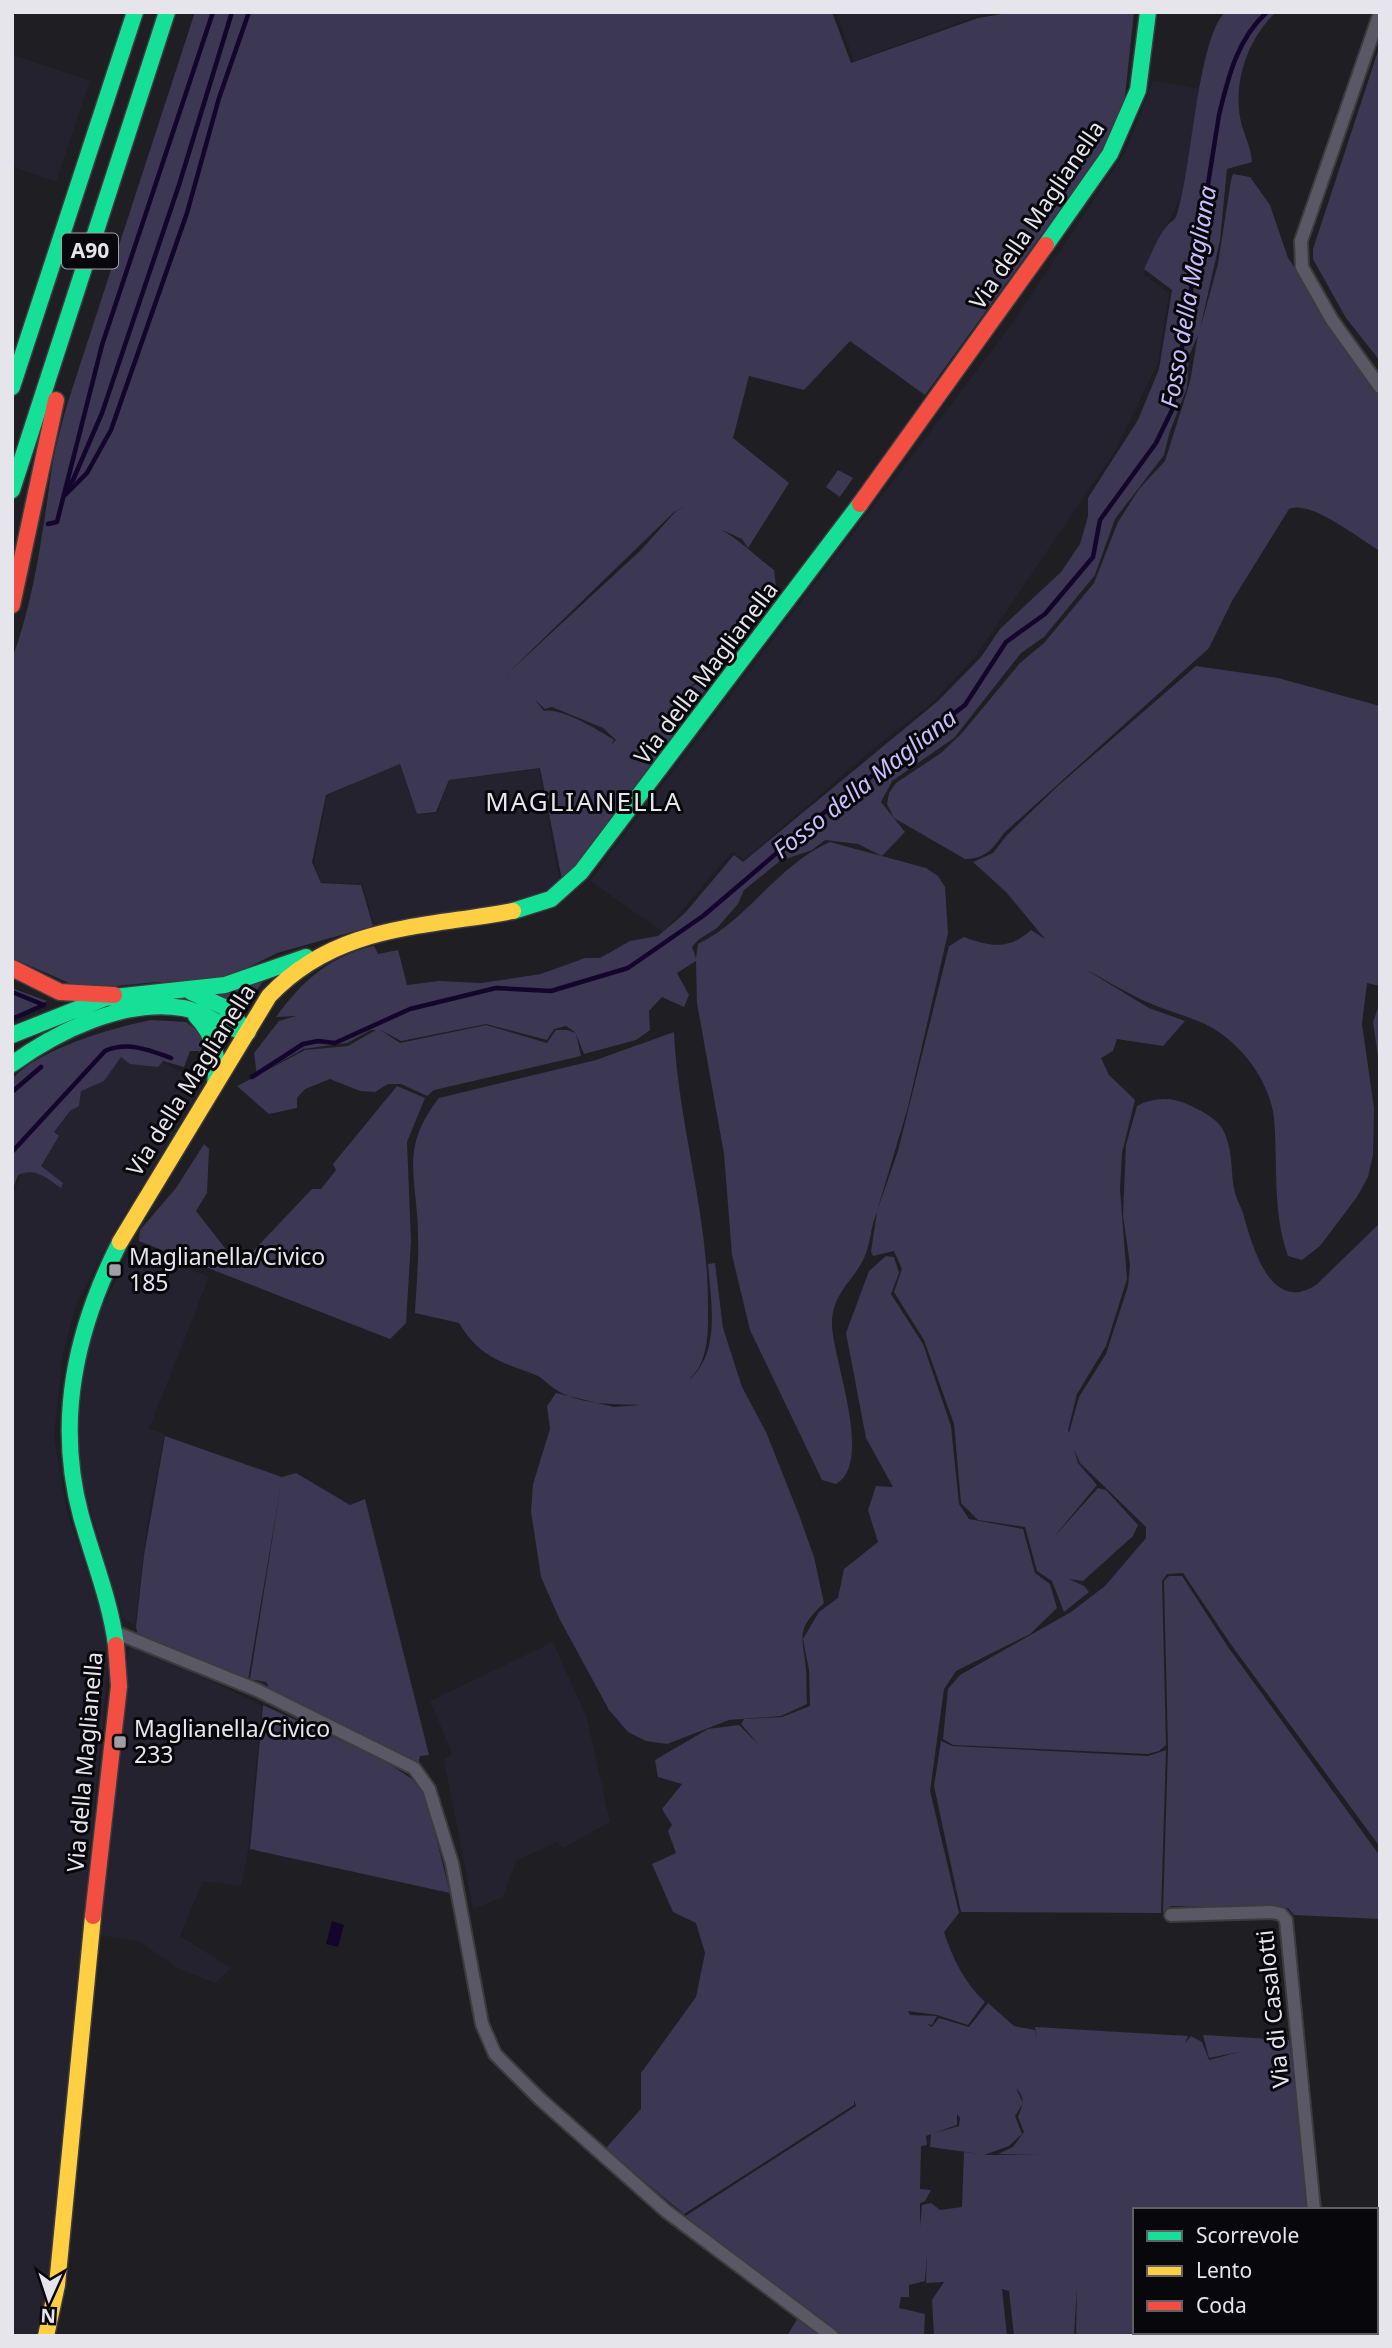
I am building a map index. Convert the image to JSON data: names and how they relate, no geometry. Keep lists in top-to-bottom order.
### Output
{
  "streets": {
    "main road": ["Via della Maglianella", "A90"],
    "street": ["Via di Casalotti"]
  },
  "districts": ["MAGLIANELLA"],
  "water": ["Fosso della Magliana"],
  "places": {
    "transit": ["Maglianella/Civico 185", "Maglianella/Civico 233"]
  },
  "legend": ["Scorrevole", "Lento", "Coda"],
  "north": "bottom"
}
